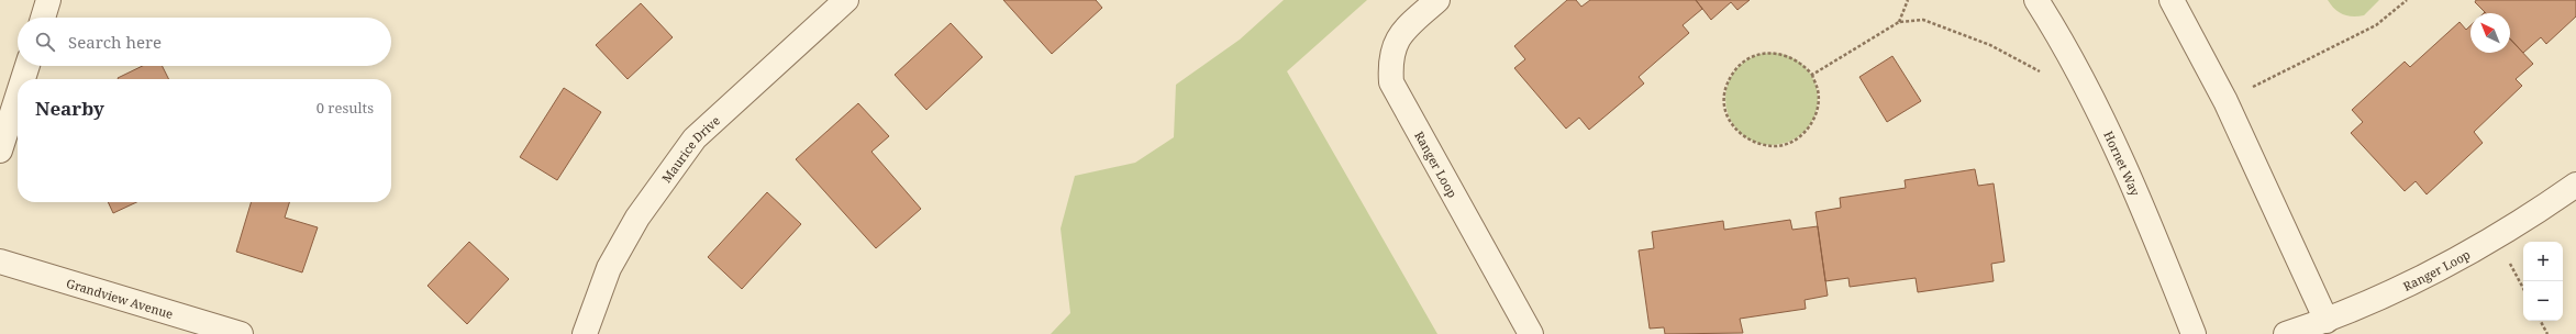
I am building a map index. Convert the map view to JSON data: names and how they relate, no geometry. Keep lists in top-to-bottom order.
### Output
{
  "streets": {
    "street": [
      "Maurice Drive",
      "Ranger Loop",
      "Hornet Way",
      "Grandview Avenue"
    ]
  },
  "north": "top left",
  "page": {
    "search": "Search here",
    "heading": ["Nearby", "0 results"],
    "map_buttons": ["+", "−"]
  }
}
